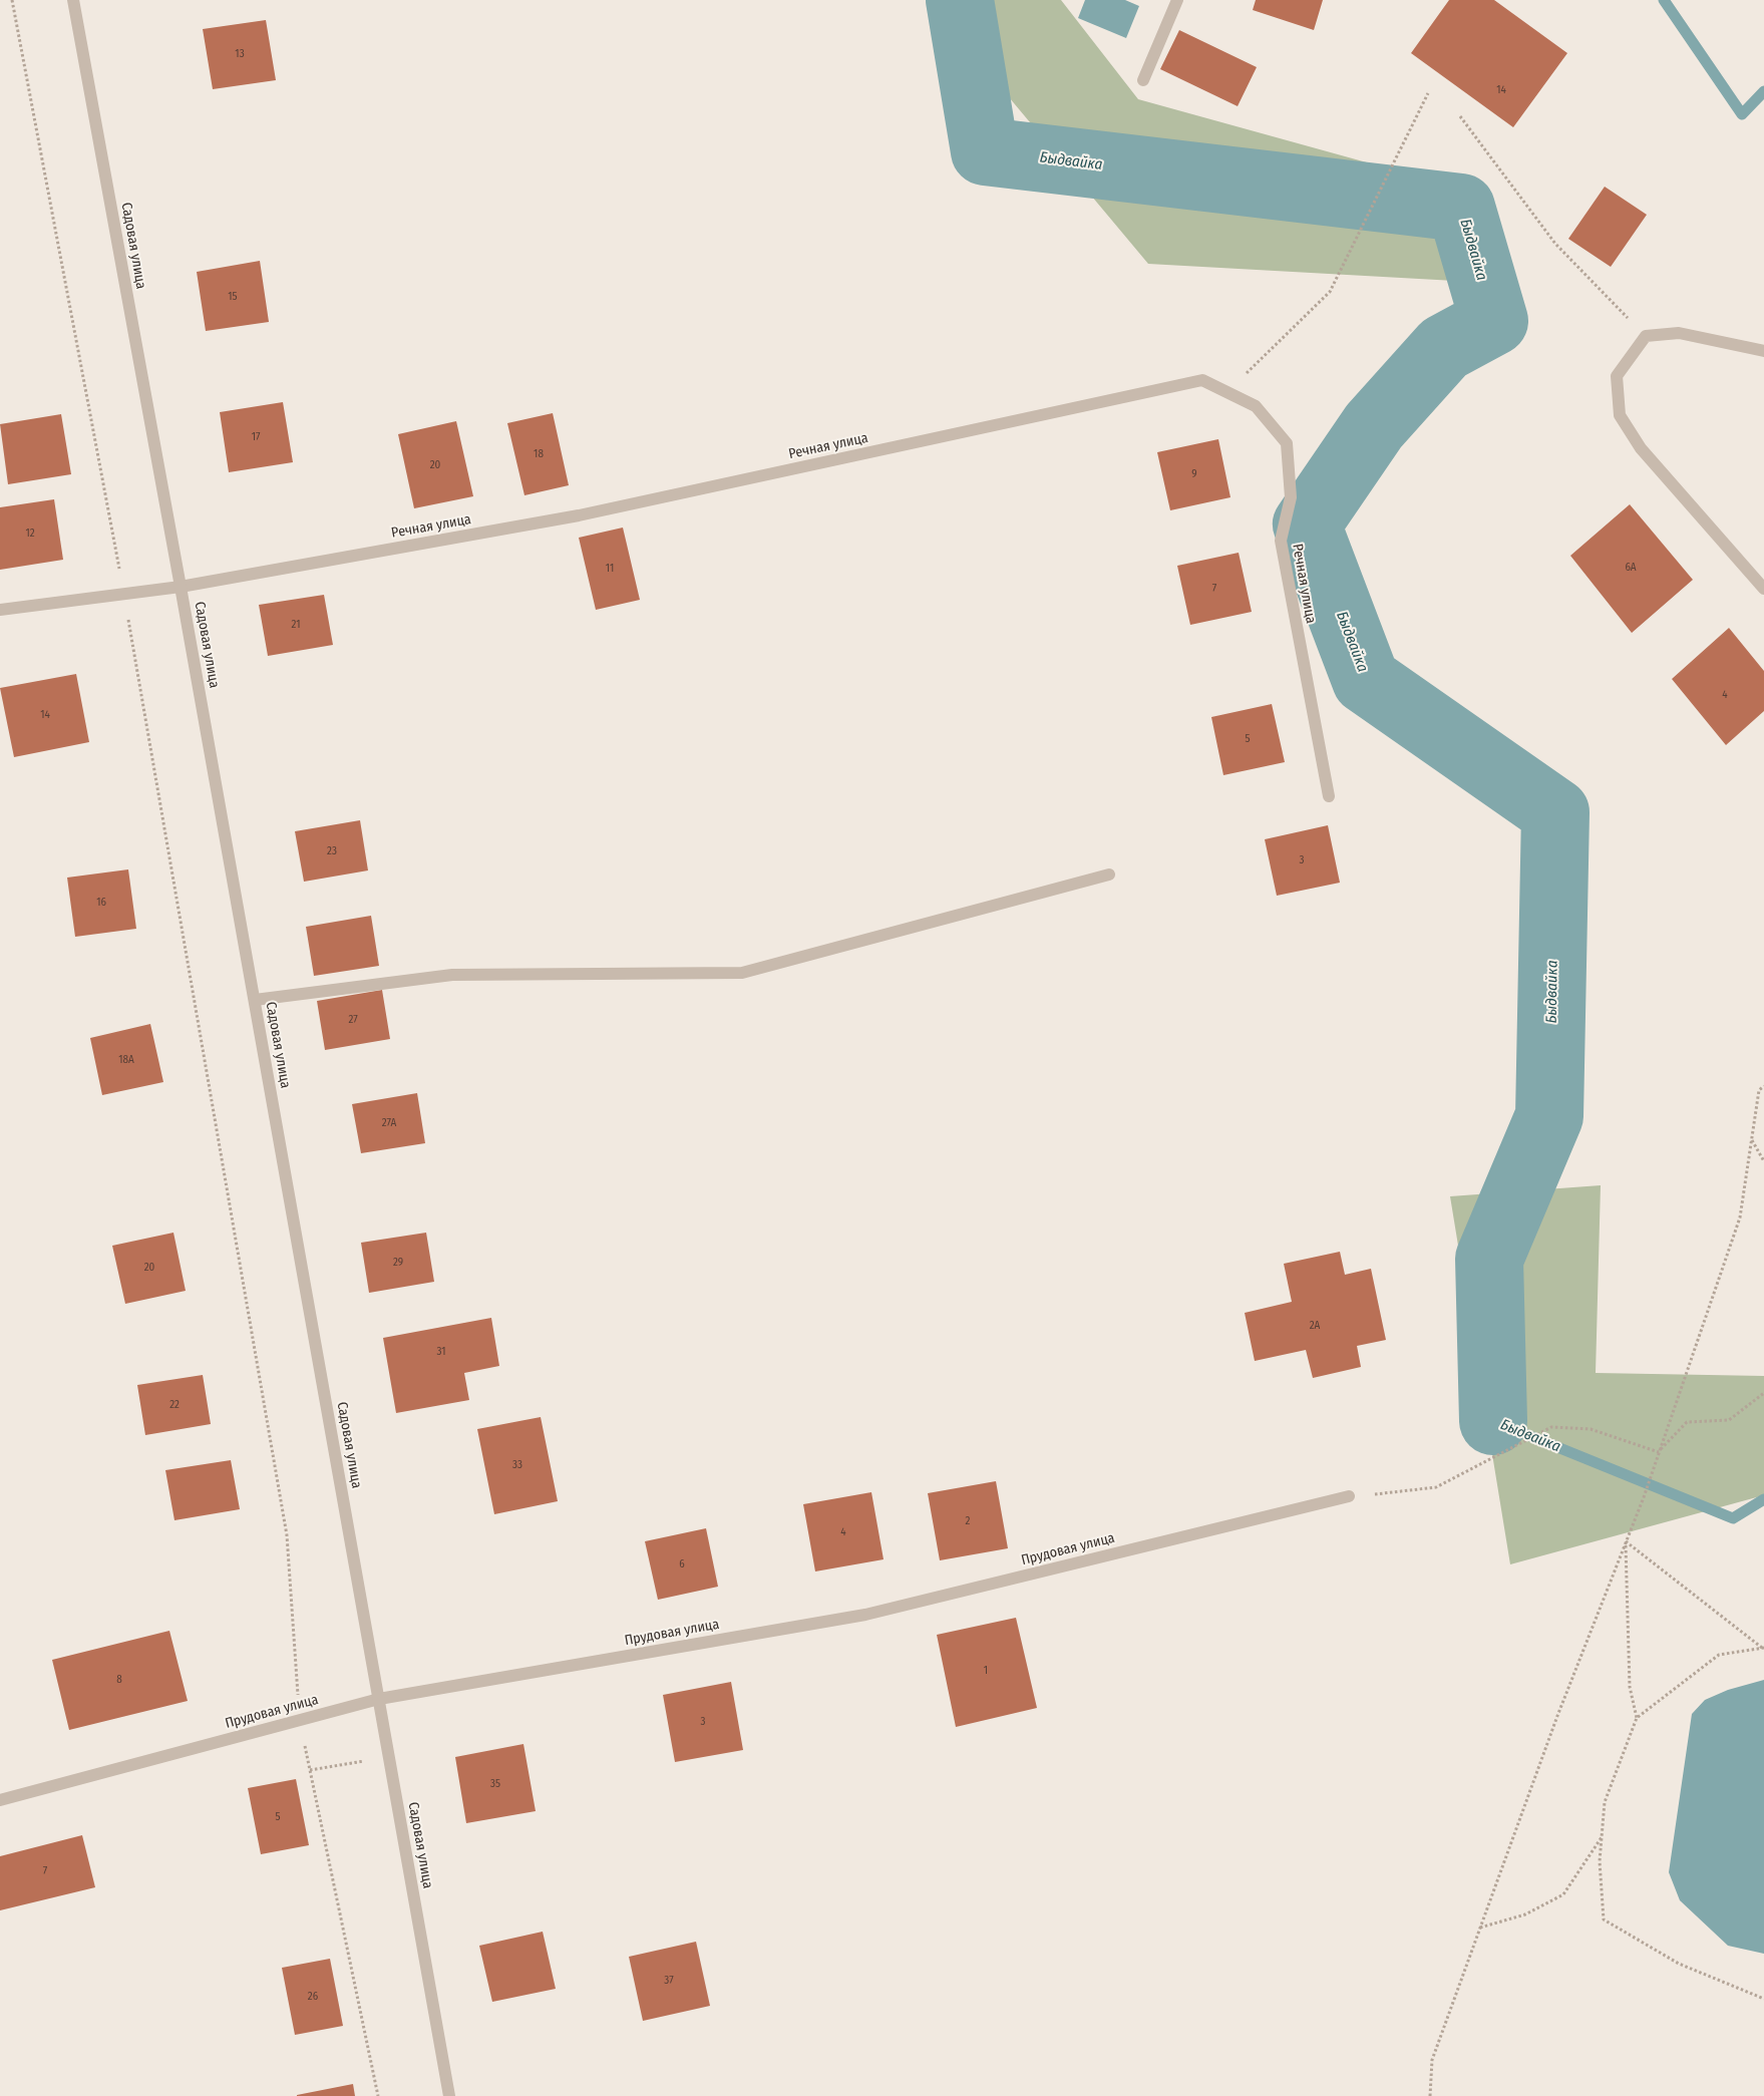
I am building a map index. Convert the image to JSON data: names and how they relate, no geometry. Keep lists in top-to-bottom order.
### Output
{
  "streets": {
    "street": ["Садовая улица", "Речная улица", "Прудовая улица"]
  },
  "crossings": [
    ["Садовая улица", "Речная улица"],
    ["Садовая улица", "Прудовая улица"]
  ],
  "water": ["Быдвайка"],
  "house_numbers": [
    "13",
    "14",
    "15",
    "17",
    "18",
    "20",
    "9",
    "12",
    "6А",
    "11",
    "7",
    "21",
    "4",
    "14",
    "5",
    "23",
    "3",
    "16",
    "27",
    "18А",
    "27А",
    "29",
    "20",
    "2А",
    "31",
    "22",
    "33",
    "2",
    "4",
    "6",
    "1",
    "8",
    "3",
    "35",
    "5",
    "7",
    "37",
    "26"
  ]
}
